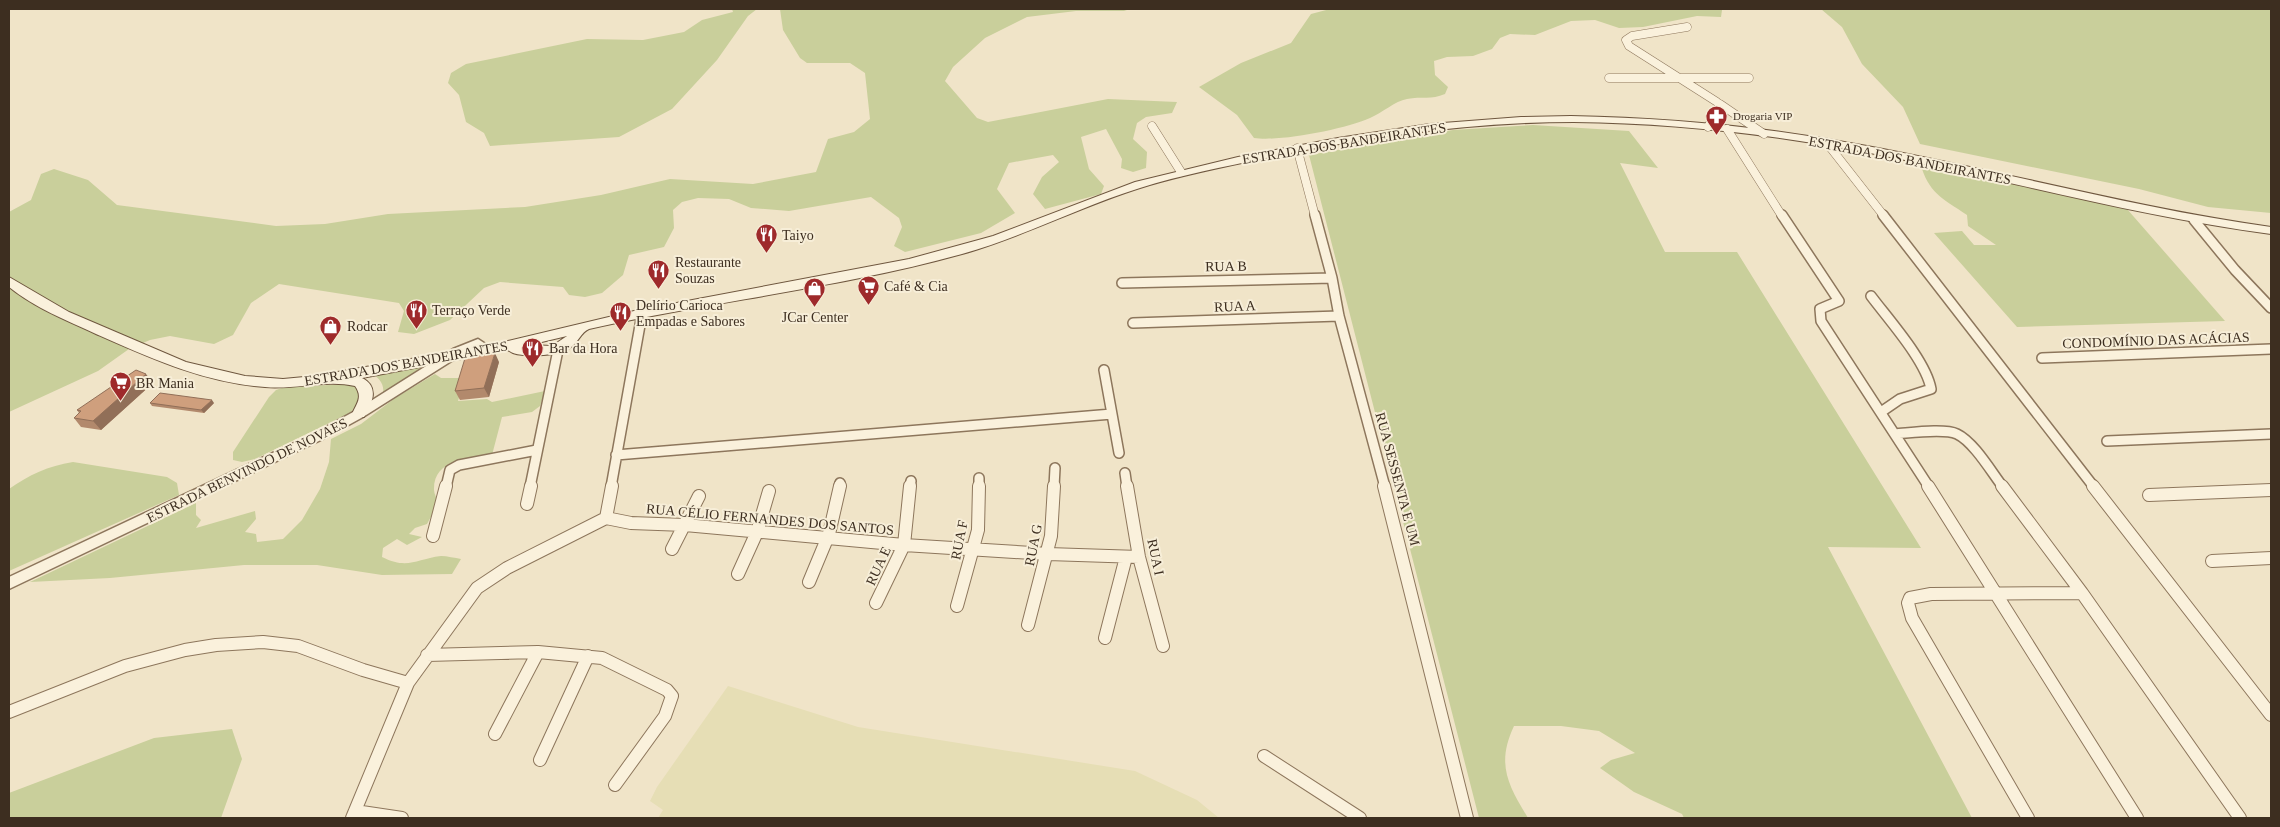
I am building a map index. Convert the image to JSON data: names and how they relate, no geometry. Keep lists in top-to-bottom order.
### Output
{
  "streets": {
    "main road": ["ESTRADA DOS BANDEIRANTES"],
    "street": [
      "RUA B",
      "RUA A",
      "CONDOMÍNIO DAS ACÁCIAS",
      "ESTRADA BENVINDO DE NOVAES",
      "RUA SESSENTA E UM",
      "RUA CÉLIO FERNANDES DOS SANTOS",
      "RUA F",
      "RUA G",
      "RUA I",
      "RUA E"
    ]
  },
  "crossings": [
    ["ESTRADA DOS BANDEIRANTES", "ESTRADA BENVINDO DE NOVAES"],
    ["ESTRADA DOS BANDEIRANTES", "RUA SESSENTA E UM"],
    ["RUA B", "RUA SESSENTA E UM"],
    ["RUA A", "RUA SESSENTA E UM"],
    ["RUA CÉLIO FERNANDES DOS SANTOS", "RUA F"],
    ["RUA CÉLIO FERNANDES DOS SANTOS", "RUA G"],
    ["RUA CÉLIO FERNANDES DOS SANTOS", "RUA I"],
    ["RUA CÉLIO FERNANDES DOS SANTOS", "RUA E"]
  ],
  "places": {
    "pharmacy": ["Drogaria VIP"],
    "restaurant": [
      "Taiyo",
      "Restaurante Souzas",
      "Terraço Verde",
      "Delírio Carioca Empadas e Sabores",
      "Bar da Hora"
    ],
    "supermarket": ["Café & Cia", "BR Mania"],
    "shop": ["JCar Center", "Rodcar"]
  }
}
